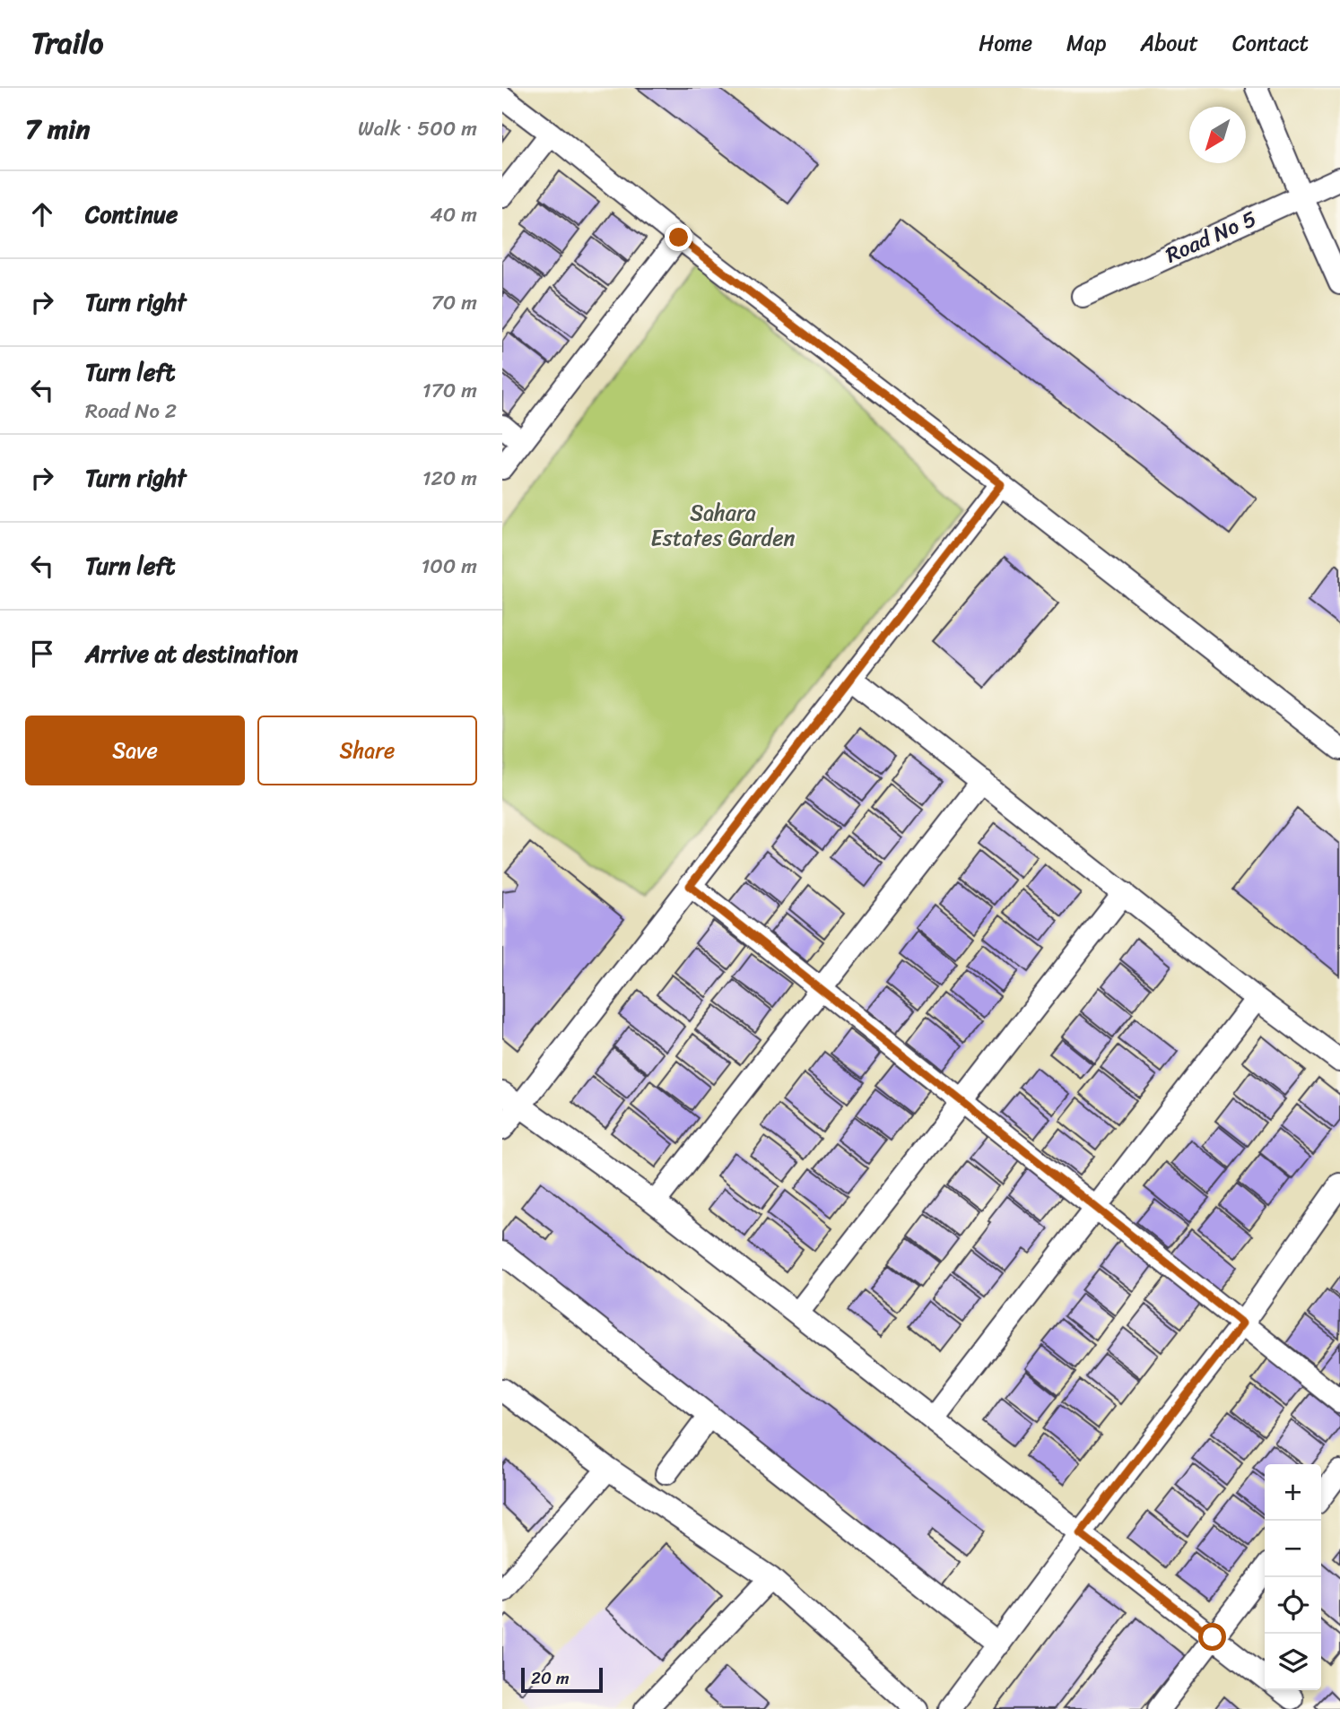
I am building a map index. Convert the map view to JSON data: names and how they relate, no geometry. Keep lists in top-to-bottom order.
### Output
{
  "streets": {
    "street": ["Road No 5"]
  },
  "parks": ["Sahara Estates Garden"],
  "scale_bar": "20 m",
  "north": "bottom left",
  "page": {
    "header": "Trailo",
    "nav": [
      "Home",
      "Map",
      "About",
      "Contact"
    ],
    "heading": ["7 min", "Walk · 500 m"],
    "list": [
      ["Continue", "40 m"],
      ["Turn right", "70 m"],
      ["Turn left", "Road No 2", "170 m"],
      ["Turn right", "120 m"],
      ["Turn left", "100 m"],
      "Arrive at destination"
    ],
    "buttons": ["Save", "Share"],
    "map_buttons": ["+", "−"],
    "scale": "20 m"
  }
}
